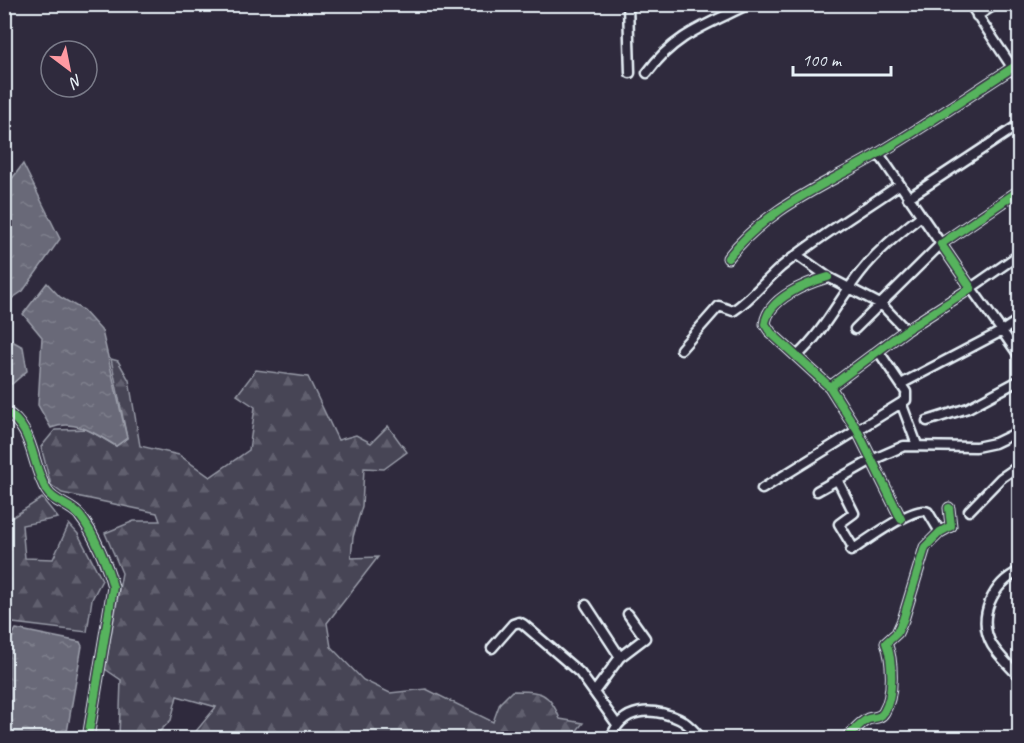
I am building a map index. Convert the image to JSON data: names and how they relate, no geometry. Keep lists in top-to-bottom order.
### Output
{
  "scale_bar": "100 m",
  "north": "bottom right"
}
